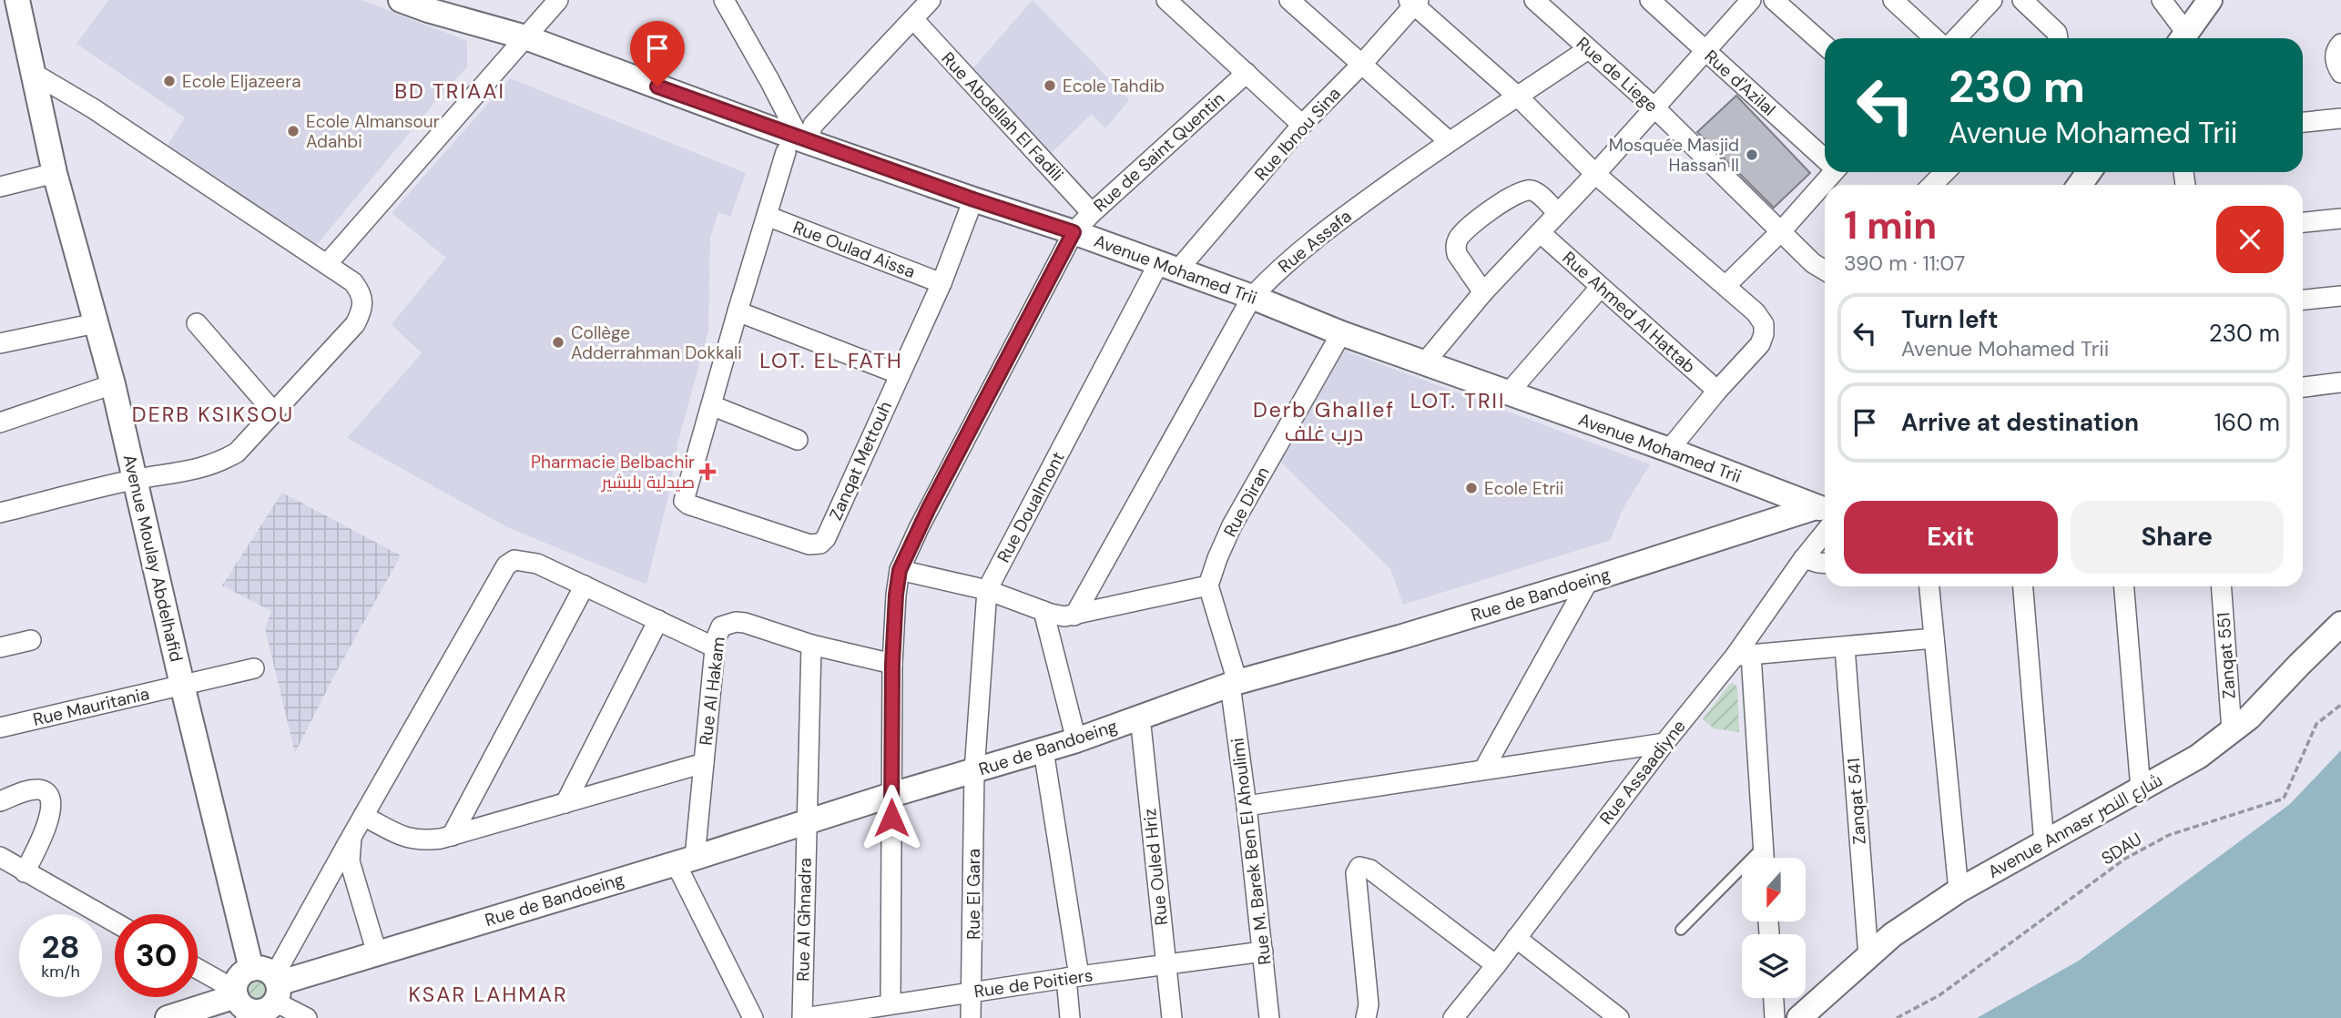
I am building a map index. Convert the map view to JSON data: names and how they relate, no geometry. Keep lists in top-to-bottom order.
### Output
{
  "streets": {
    "street": [
      "Rue de Liege",
      "Rue d'Azilal",
      "Rue Abdellah El Fadili",
      "Rue Ibnou Sina",
      "Rue de Saint Quentin",
      "Rue Assafa",
      "Rue Oulad Aissa",
      "Avenue Mohamed Trii",
      "Rue Ahmed Al Hattab",
      "Zanqat Mettouh",
      "Rue Diran",
      "Rue Doualmont",
      "Avenue Moulay Abdelhafid",
      "Rue de Bandoeing",
      "Zanqat 551",
      "Rue Al Hakam",
      "Rue Mauritania",
      "Rue Assaadiyne",
      "Zanqat 541",
      "Avenue Annasr شارع النصر",
      "Rue M. Barek Ben El Ahoulimi",
      "Rue Ouled Hriz",
      "Rue El Gara",
      "Rue Al Ghnadra",
      "Rue de Poitiers"
    ],
    "path": ["SDAU"]
  },
  "crossings": [
    ["Rue de Liege", "Rue Assafa"],
    ["Rue Abdellah El Fadili", "Rue de Saint Quentin"],
    ["Rue Ibnou Sina", "Avenue Mohamed Trii"],
    ["Rue Ibnou Sina", "Rue Doualmont"],
    ["Rue de Saint Quentin", "Avenue Mohamed Trii"],
    ["Rue de Saint Quentin", "Rue de Bandoeing"],
    ["Rue de Saint Quentin", "Rue Al Hakam"],
    ["Rue de Saint Quentin", "Rue de Poitiers"],
    ["Rue Assafa", "Avenue Mohamed Trii"],
    ["Rue Oulad Aissa", "Zanqat Mettouh"],
    ["Avenue Mohamed Trii", "Zanqat Mettouh"],
    ["Avenue Mohamed Trii", "Rue Diran"],
    ["Avenue Mohamed Trii", "Rue Doualmont"],
    ["Rue Doualmont", "Rue de Bandoeing"],
    ["Rue Doualmont", "Rue El Gara"],
    ["Avenue Moulay Abdelhafid", "Rue de Bandoeing"],
    ["Avenue Moulay Abdelhafid", "Rue Mauritania"],
    ["Rue de Bandoeing", "Rue Al Hakam"],
    ["Rue de Bandoeing", "Rue M. Barek Ben El Ahoulimi"],
    ["Rue de Bandoeing", "Rue Ouled Hriz"],
    ["Rue de Bandoeing", "Rue El Gara"],
    ["Rue de Bandoeing", "Rue Al Ghnadra"],
    ["Zanqat 551", "Avenue Annasr شارع النصر"],
    ["Rue Al Hakam", "Rue Al Ghnadra"],
    ["Zanqat 541", "Avenue Annasr شارع النصر"],
    ["Rue M. Barek Ben El Ahoulimi", "Rue de Poitiers"],
    ["Rue Ouled Hriz", "Rue de Poitiers"],
    ["Rue El Gara", "Rue de Poitiers"],
    ["Rue Al Ghnadra", "Rue de Poitiers"]
  ],
  "districts": [
    "BD TRIAAI",
    "LOT. EL FATH",
    "LOT. TRII",
    "Derb Ghallef درب غلف",
    "DERB KSIKSOU",
    "KSAR LAHMAR"
  ],
  "places": {
    "other": [
      "Ecole Eljazeera",
      "Ecole Tahdib",
      "Ecole Almansour Adahbi",
      "Mosquée Masjid Hassan II",
      "Collège Adderrahman Dokkali",
      "Ecole Etrii"
    ],
    "health": ["Pharmacie Belbachir صيدلية بلبشير"]
  },
  "north": "bottom",
  "page": {
    "turn": ["230 m", "Avenue Mohamed Trii"],
    "heading": ["1 min", "390 m · 11:07"],
    "list": [
      {
        "name": "Turn left",
        "note": "Avenue Mohamed Trii",
        "value": "230 m"
      },
      {
        "name": "Arrive at destination",
        "value": "160 m"
      }
    ],
    "buttons": ["Exit", "Share"],
    "speed": "28 km/h",
    "limit": "30"
  }
}
